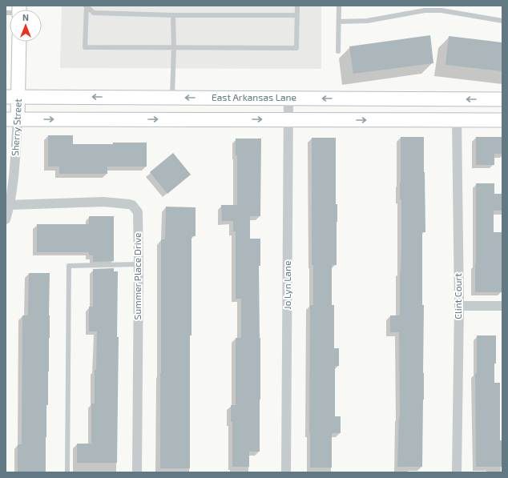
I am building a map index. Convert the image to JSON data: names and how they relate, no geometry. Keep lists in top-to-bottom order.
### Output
{
  "streets": {
    "main road": ["East Arkansas Lane", "Sherry Street"],
    "street": ["Summer Place Drive", "Jo Lyn Lane", "Clint Court"]
  },
  "crossings": [
    ["East Arkansas Lane", "Sherry Street"],
    ["East Arkansas Lane", "Jo Lyn Lane"],
    ["Sherry Street", "Summer Place Drive"]
  ],
  "north": "top"
}
